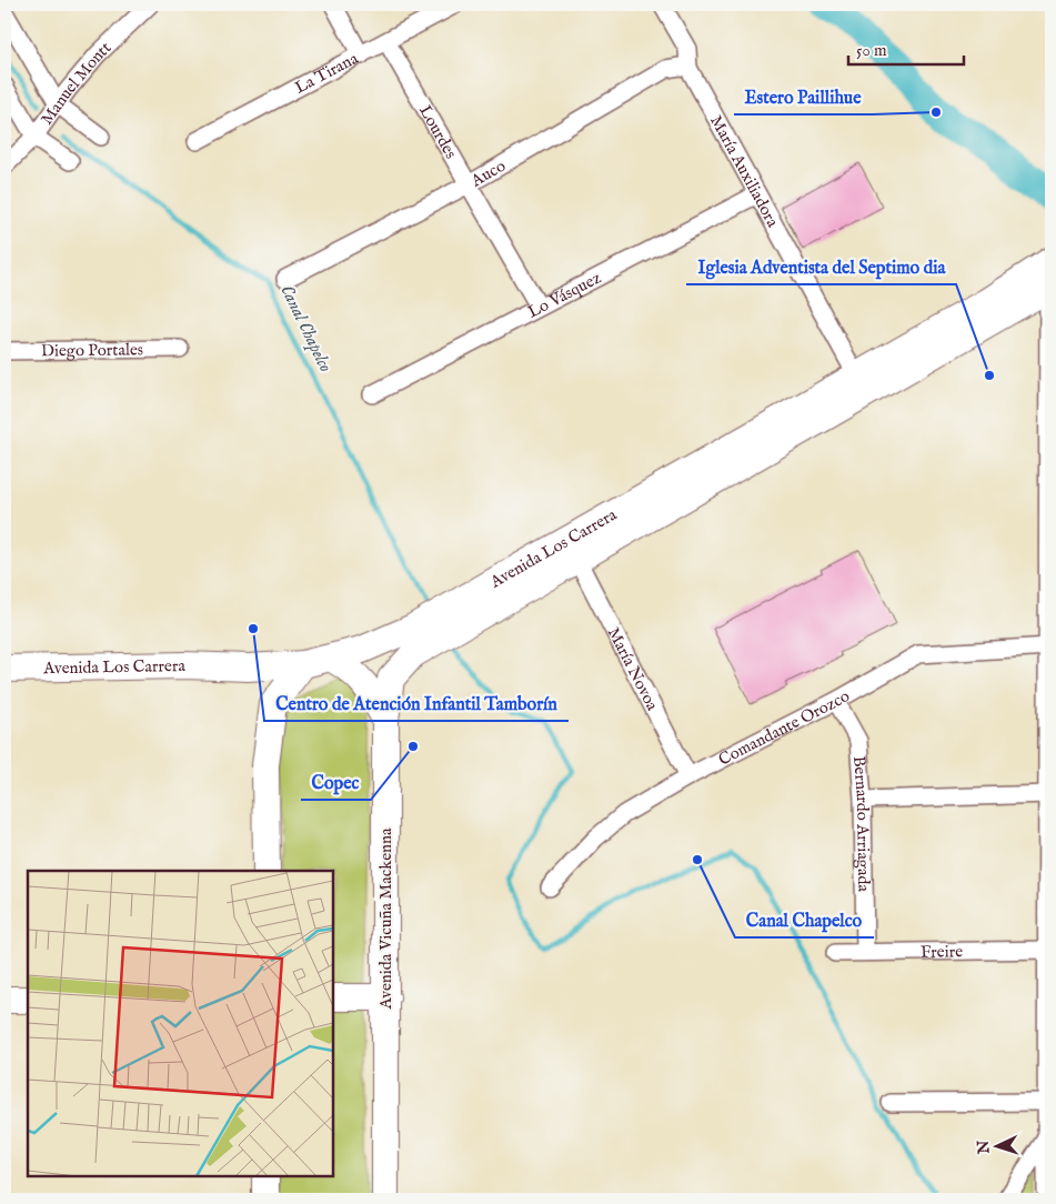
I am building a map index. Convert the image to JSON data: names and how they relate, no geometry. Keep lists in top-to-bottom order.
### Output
{
  "streets": {
    "main road": ["Avenida Los Carrera", "Avenida Vicuña Mackenna"],
    "street": [
      "La Tirana",
      "Manuel Montt",
      "Lourdes",
      "María Auxiliadora",
      "Auco",
      "Lo Vásquez",
      "Diego Portales",
      "María Novoa",
      "Comandante Orozco",
      "Bernardo Arriagada",
      "Freire"
    ]
  },
  "crossings": [
    ["La Tirana", "Lourdes"],
    ["Lourdes", "Auco"],
    ["Lourdes", "Lo Vásquez"],
    ["María Auxiliadora", "Auco"],
    ["María Auxiliadora", "Lo Vásquez"],
    ["María Auxiliadora", "Avenida Los Carrera"],
    ["Avenida Los Carrera", "María Novoa"],
    ["Avenida Los Carrera", "Avenida Vicuña Mackenna"],
    ["María Novoa", "Comandante Orozco"],
    ["Comandante Orozco", "Bernardo Arriagada"],
    ["Bernardo Arriagada", "Freire"]
  ],
  "water": ["Canal Chapelco"],
  "places": [
    "Estero Paillihue",
    "Iglesia Adventista del Septimo dia",
    "Centro de Atención Infantil Tamborín",
    "Copec",
    "Canal Chapelco"
  ],
  "scale_bar": "50 m",
  "north": "left"
}
